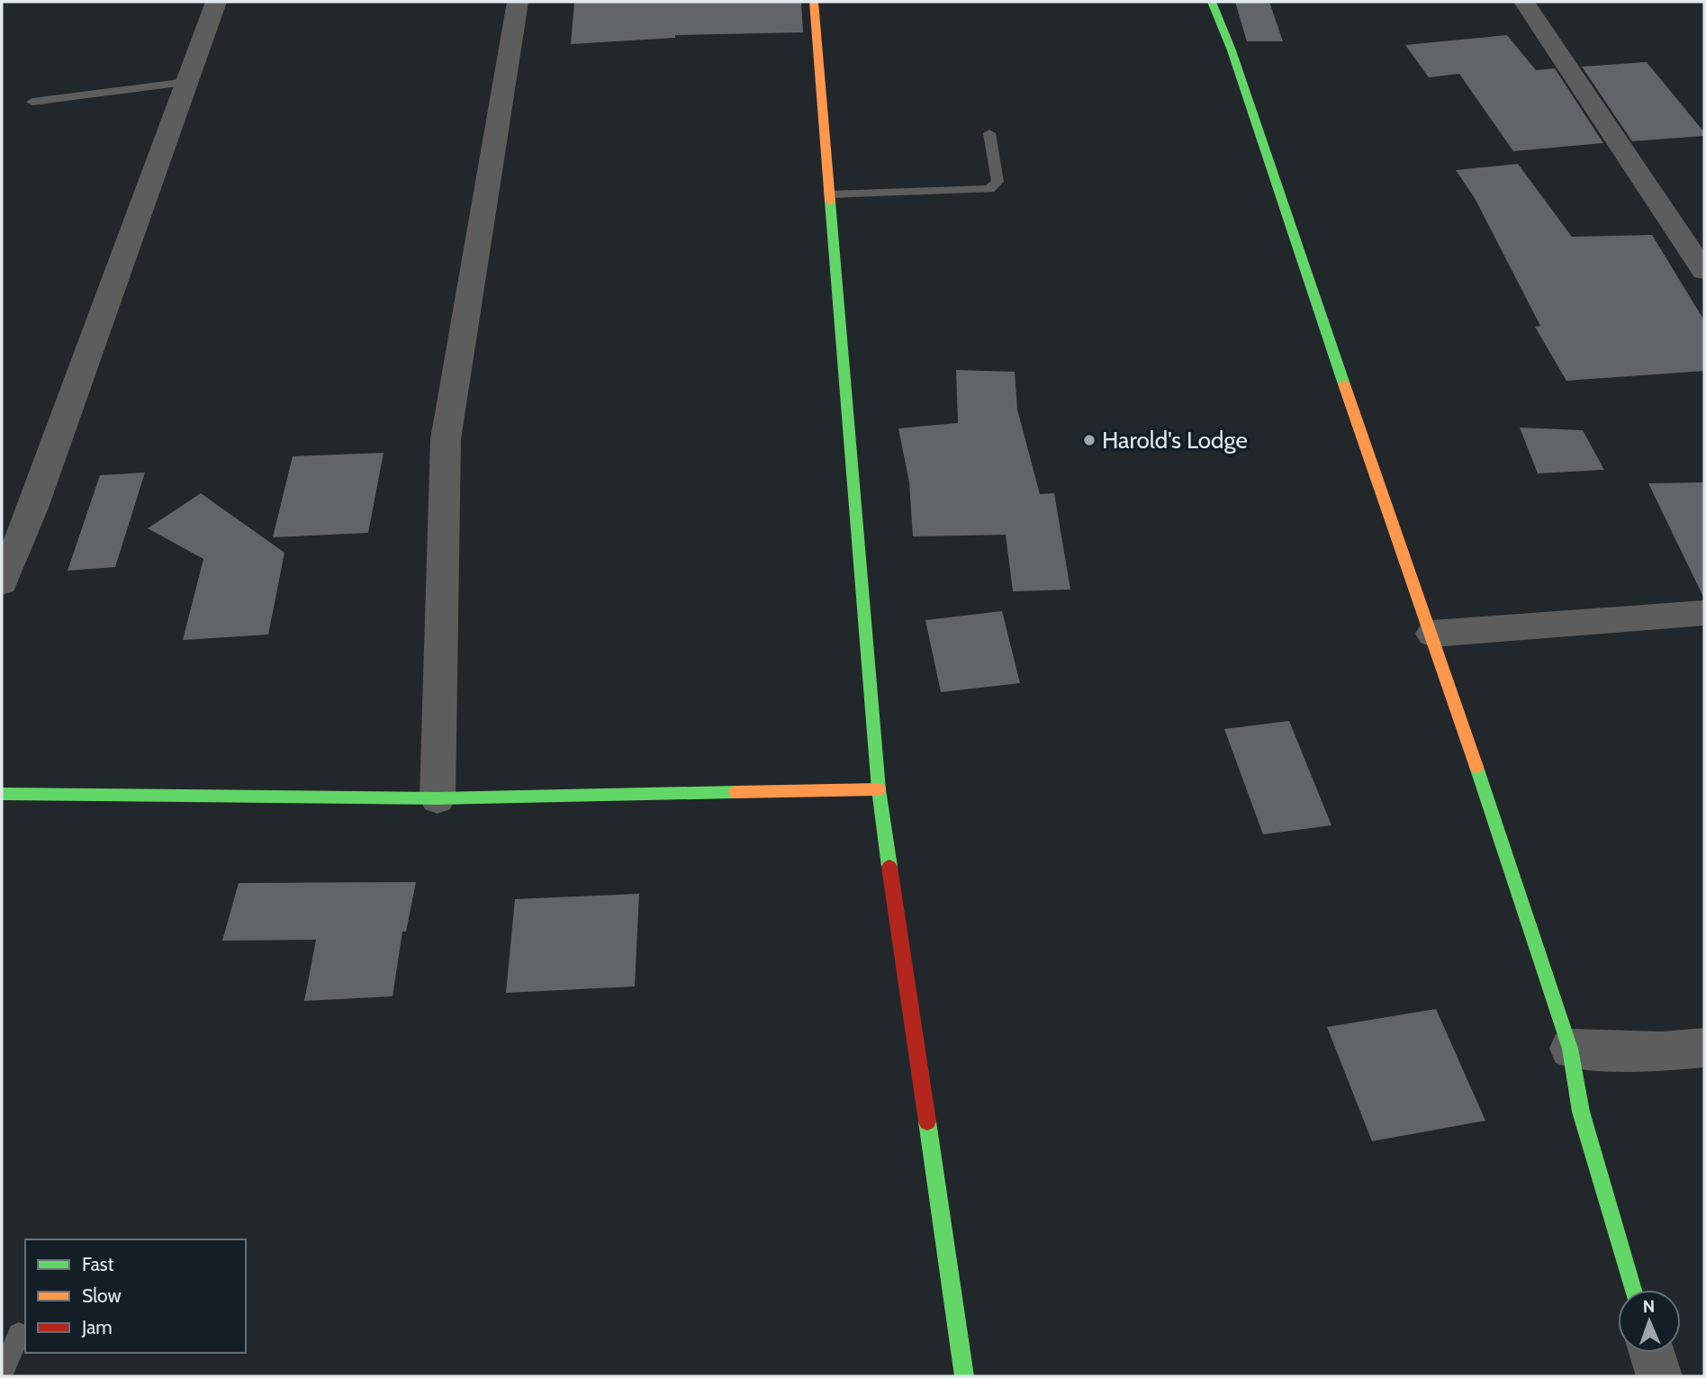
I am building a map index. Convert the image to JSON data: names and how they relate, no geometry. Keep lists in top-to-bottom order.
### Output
{
  "places": ["Harold's Lodge"],
  "legend": ["Fast", "Slow", "Jam"],
  "north": "top"
}
